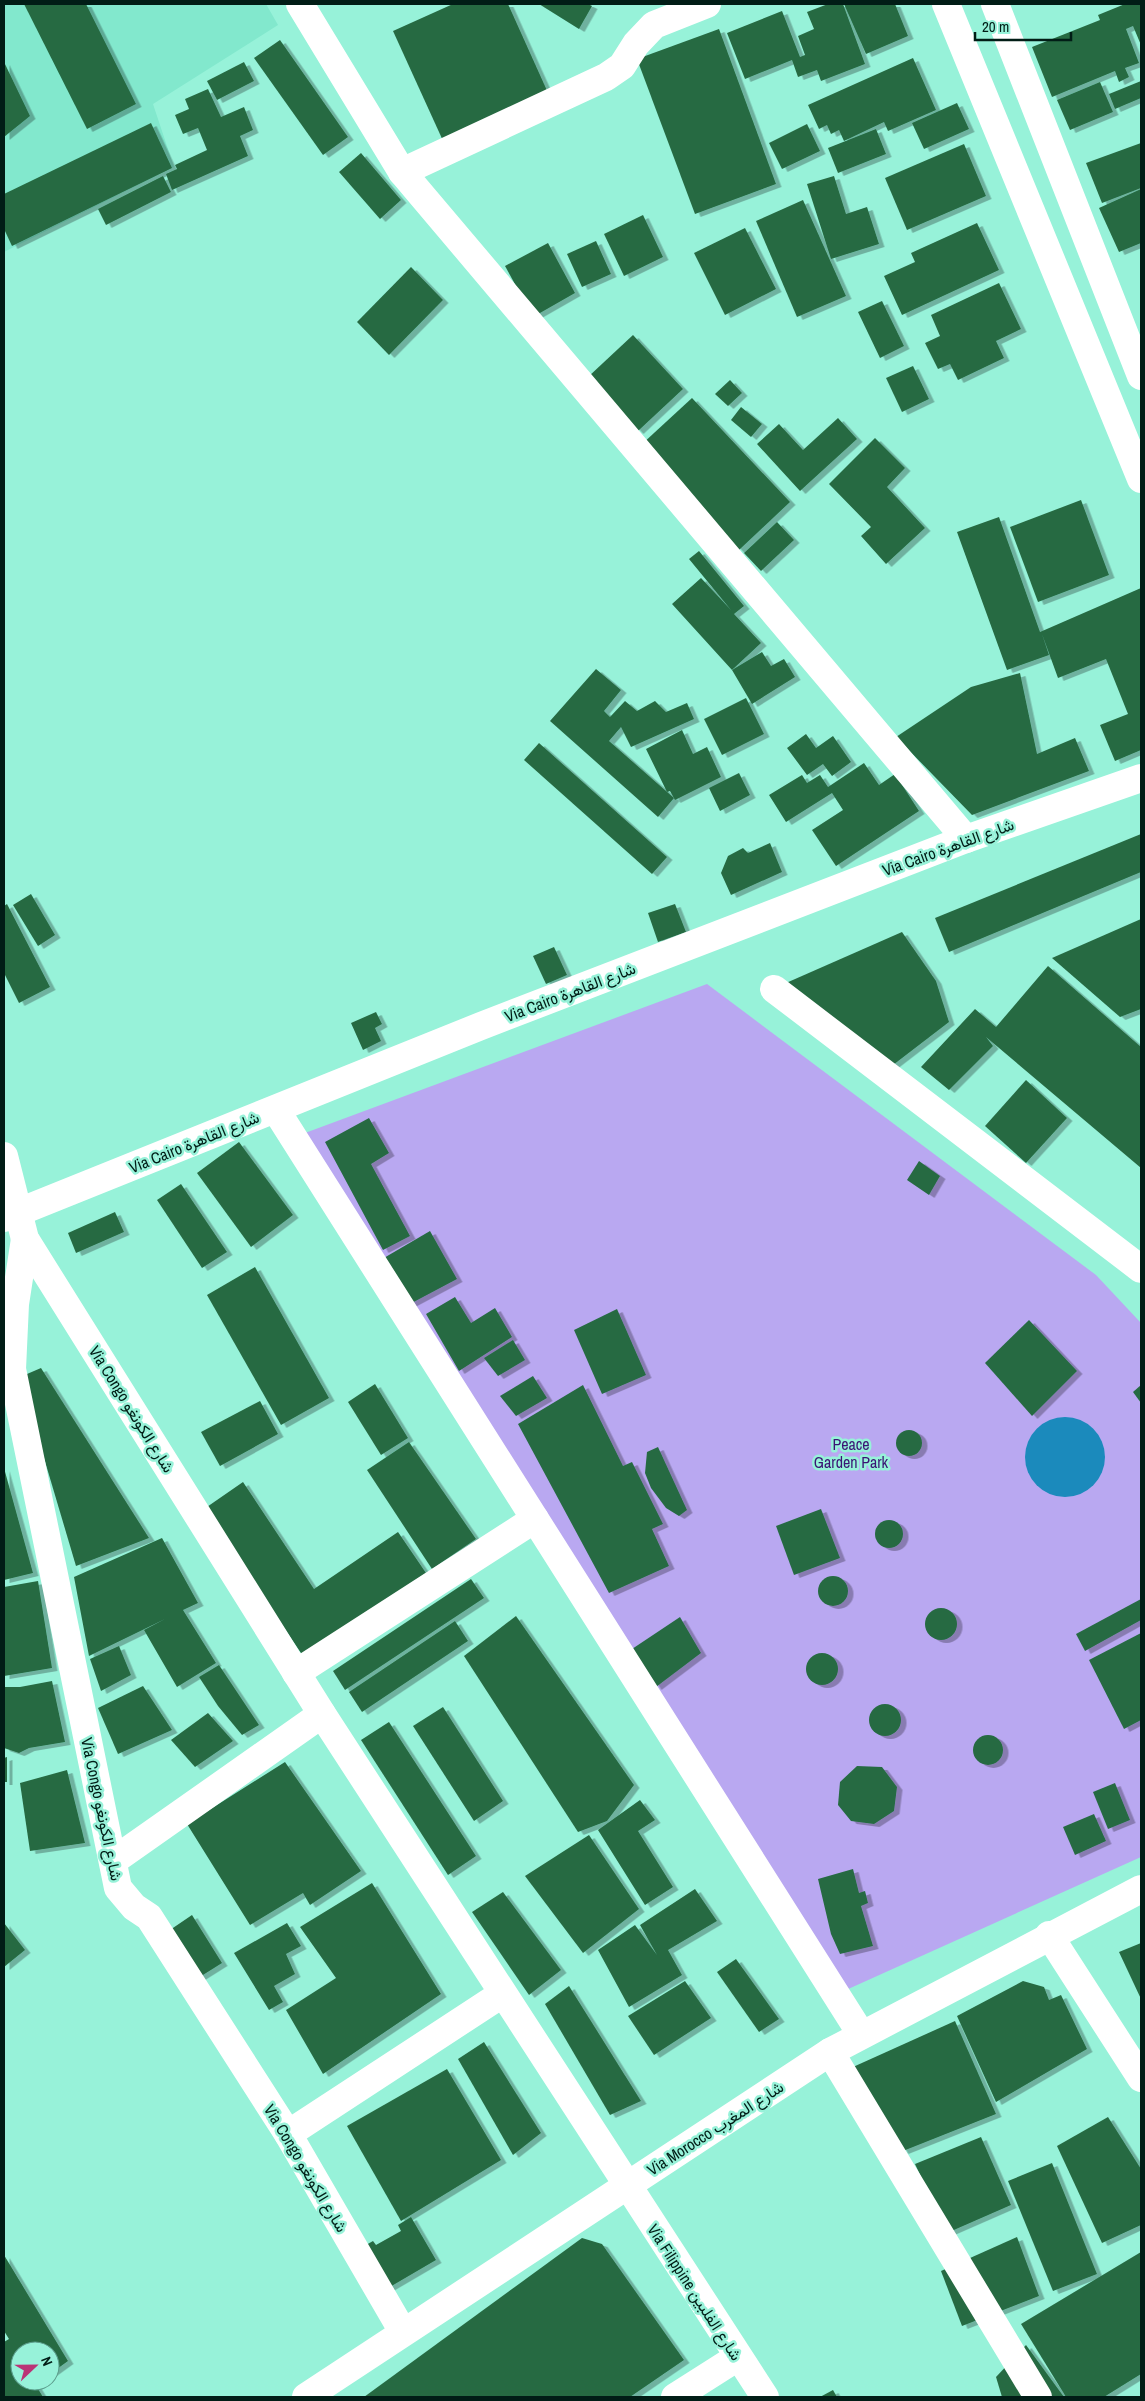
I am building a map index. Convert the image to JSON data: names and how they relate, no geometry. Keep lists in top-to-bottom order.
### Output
{
  "streets": {
    "main road": [
      "Via Cairo شارع القاهرة",
      "Via Congo شارع الكونغو",
      "Via Morocco شارع المغرب",
      "Via Filippine شارع الفلبين"
    ]
  },
  "crossings": [
    ["Via Cairo شارع القاهرة", "Via Congo شارع الكونغو"],
    ["Via Congo شارع الكونغو", "Via Morocco شارع المغرب"],
    ["Via Congo شارع الكونغو", "Via Filippine شارع الفلبين"],
    ["Via Morocco شارع المغرب", "Via Filippine شارع الفلبين"]
  ],
  "parks": ["Peace Garden Park"],
  "scale_bar": "20 m",
  "north": "right"
}
